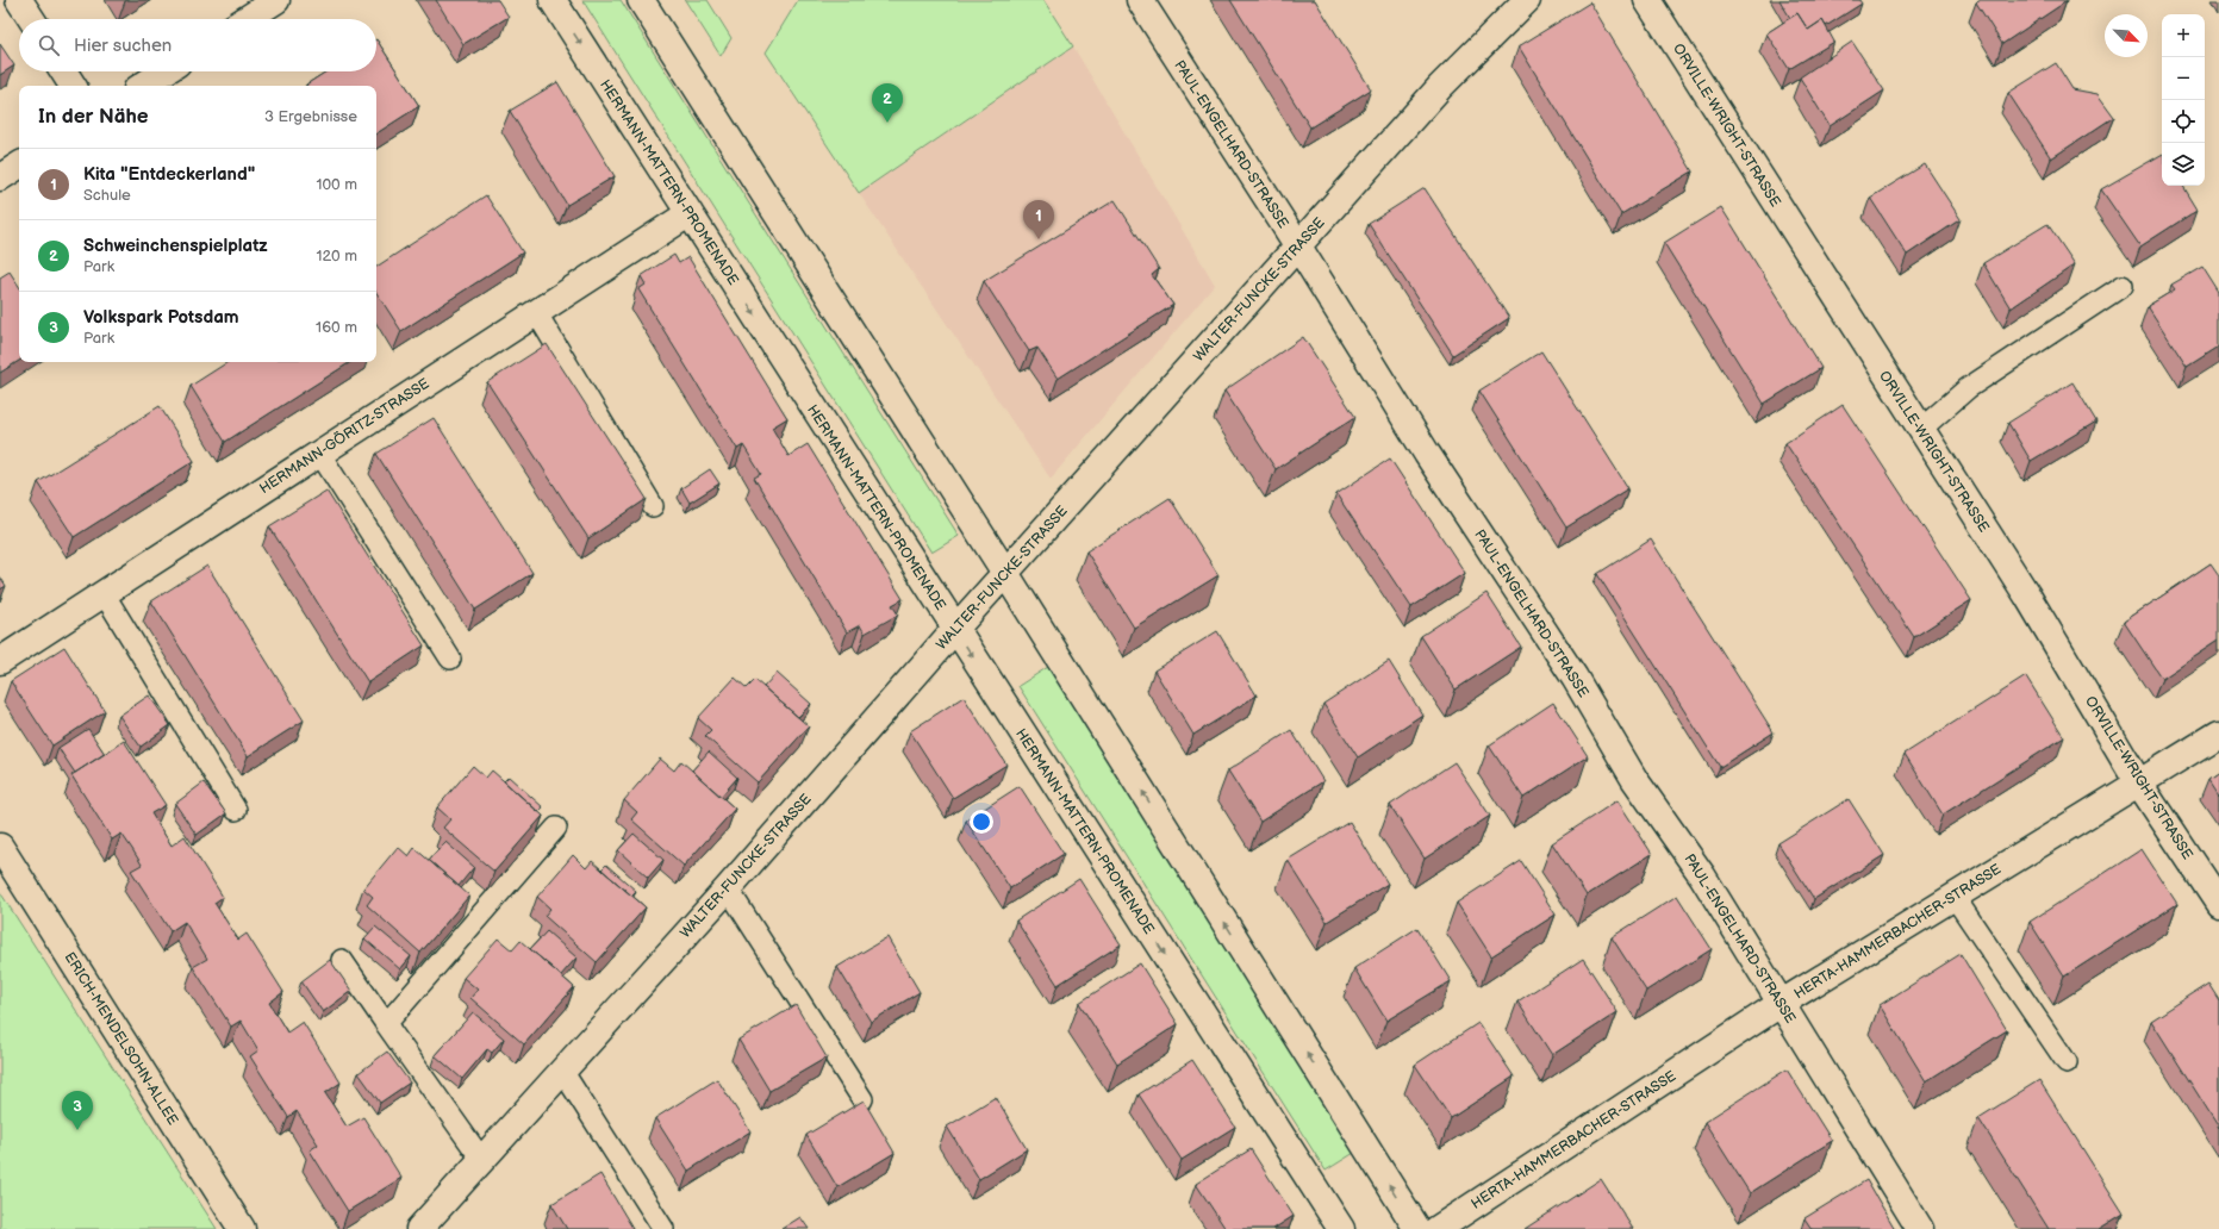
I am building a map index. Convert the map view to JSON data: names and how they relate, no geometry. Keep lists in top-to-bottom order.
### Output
{
  "streets": {
    "street": [
      "ORVILLE-WRIGHT-STRASSE",
      "PAUL-ENGELHARD-STRASSE",
      "HERMANN-MATTERN-PROMENADE",
      "WALTER-FUNCKE-STRASSE",
      "HERMANN-GÖRITZ-STRASSE",
      "HERTA-HAMMERBACHER-STRASSE",
      "ERICH-MENDELSOHN-ALLEE"
    ]
  },
  "crossings": [
    ["ORVILLE-WRIGHT-STRASSE", "HERTA-HAMMERBACHER-STRASSE"],
    ["PAUL-ENGELHARD-STRASSE", "WALTER-FUNCKE-STRASSE"],
    ["PAUL-ENGELHARD-STRASSE", "HERTA-HAMMERBACHER-STRASSE"],
    ["HERMANN-MATTERN-PROMENADE", "WALTER-FUNCKE-STRASSE"],
    ["HERMANN-MATTERN-PROMENADE", "HERMANN-GÖRITZ-STRASSE"]
  ],
  "north": "bottom right",
  "page": {
    "map_buttons": ["+", "−"],
    "search": "Hier suchen",
    "pins": ["2", "1", "3"],
    "heading": ["In der Nähe", "3 Ergebnisse"],
    "list": [
      {
        "mark": "1",
        "name": "Kita \"Entdeckerland\"",
        "note": "Schule",
        "value": "100 m"
      },
      {
        "mark": "2",
        "name": "Schweinchenspielplatz",
        "note": "Park",
        "value": "120 m"
      },
      {
        "mark": "3",
        "name": "Volkspark Potsdam",
        "note": "Park",
        "value": "160 m"
      }
    ]
  }
}
